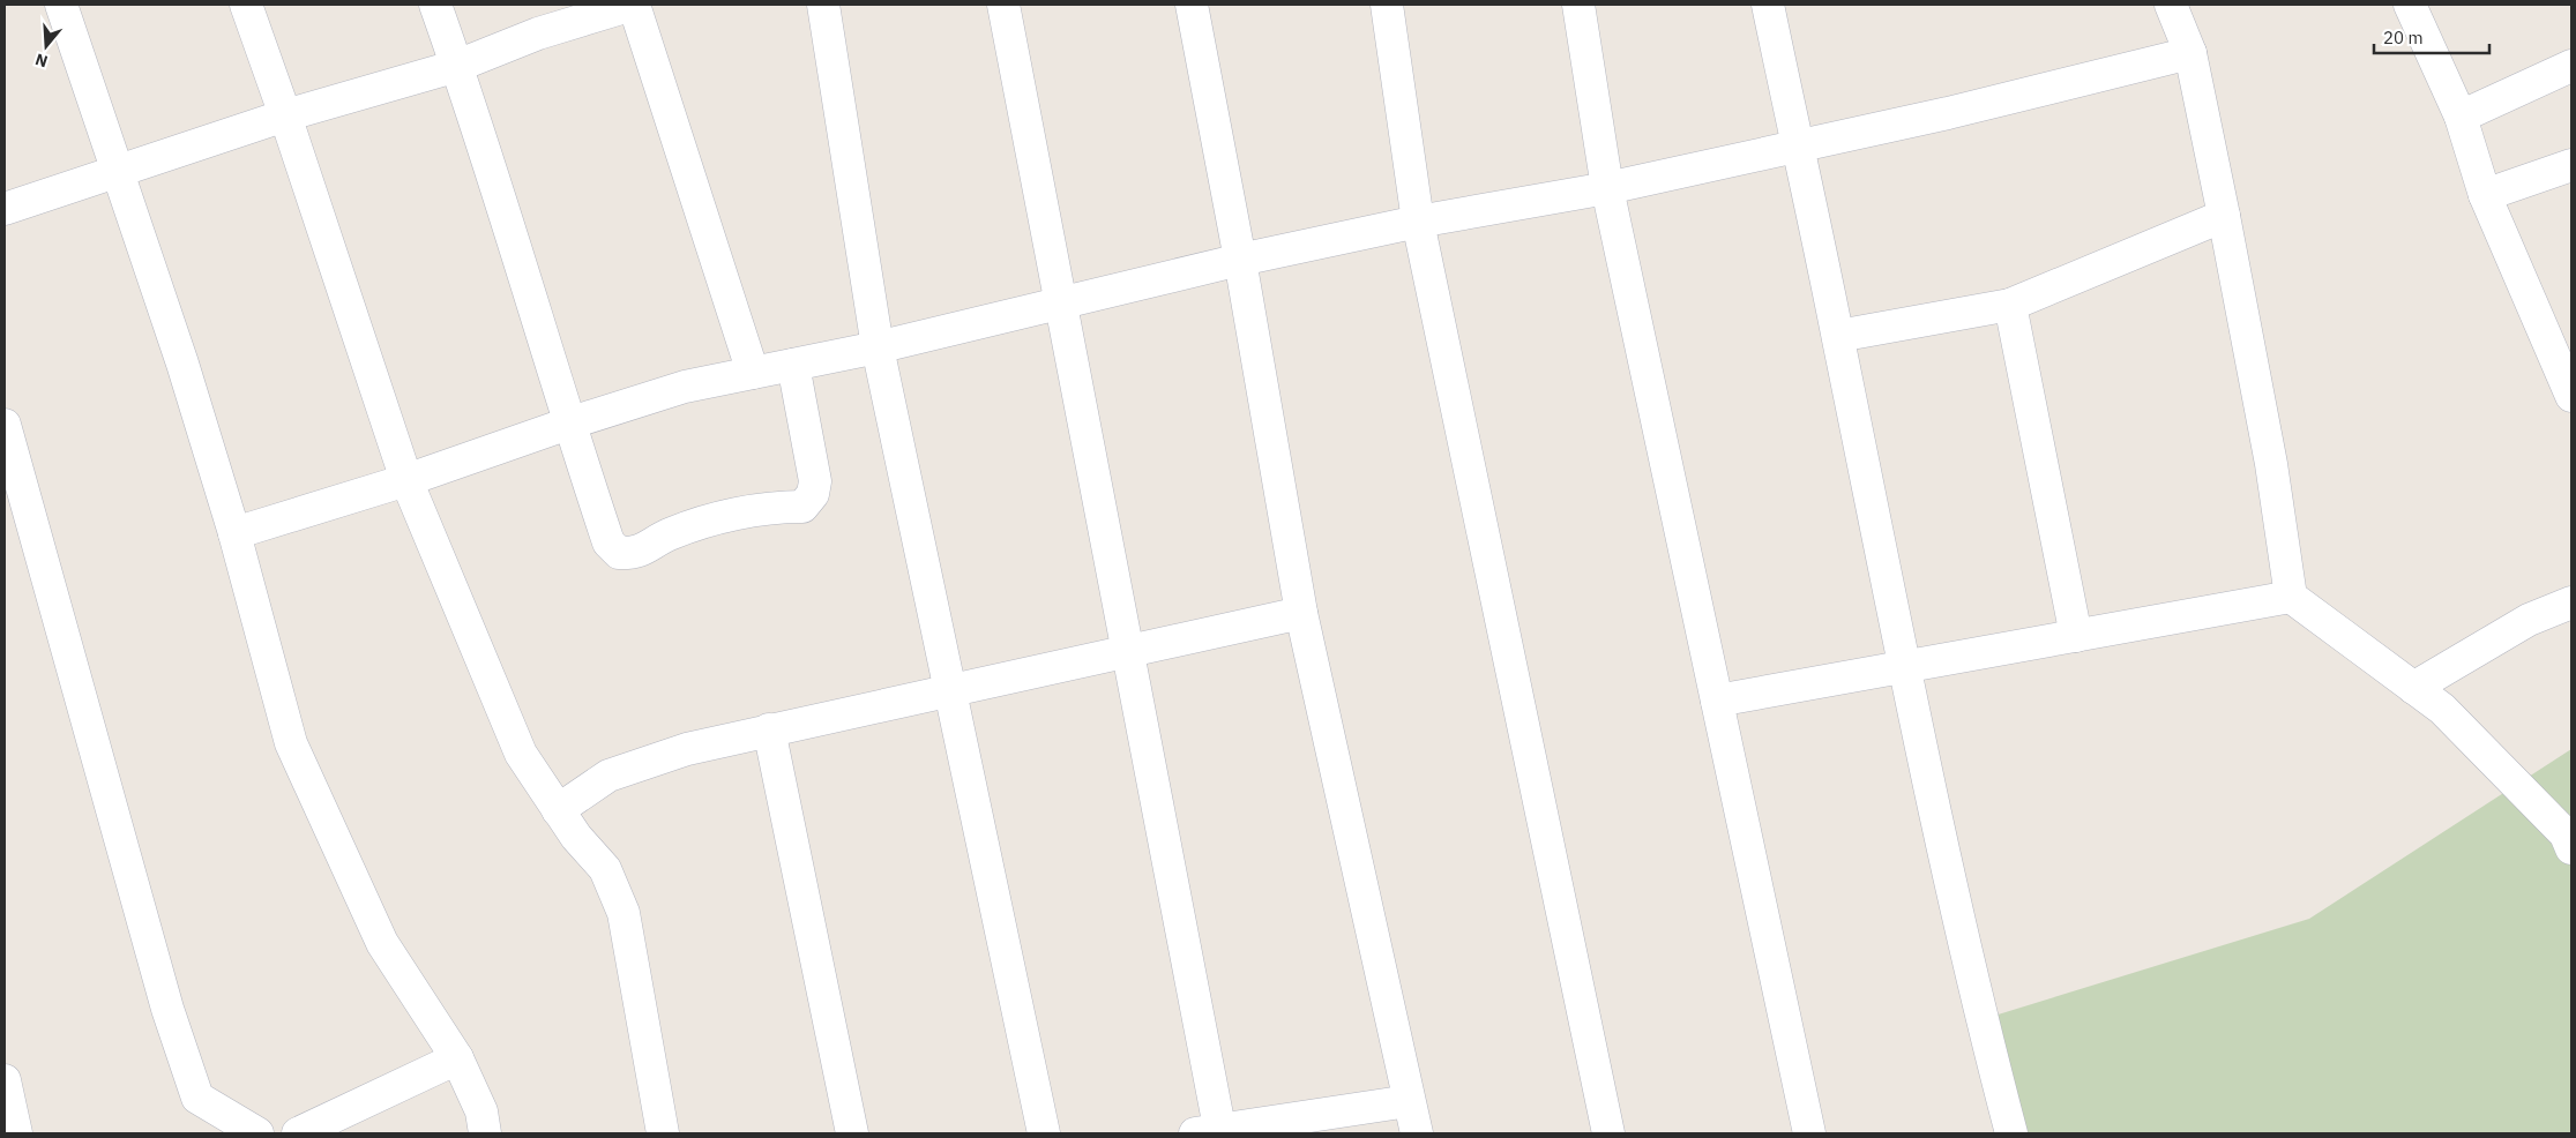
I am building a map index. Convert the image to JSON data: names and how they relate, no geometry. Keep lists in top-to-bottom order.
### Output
{
  "scale_bar": "20 m",
  "north": "bottom"
}
